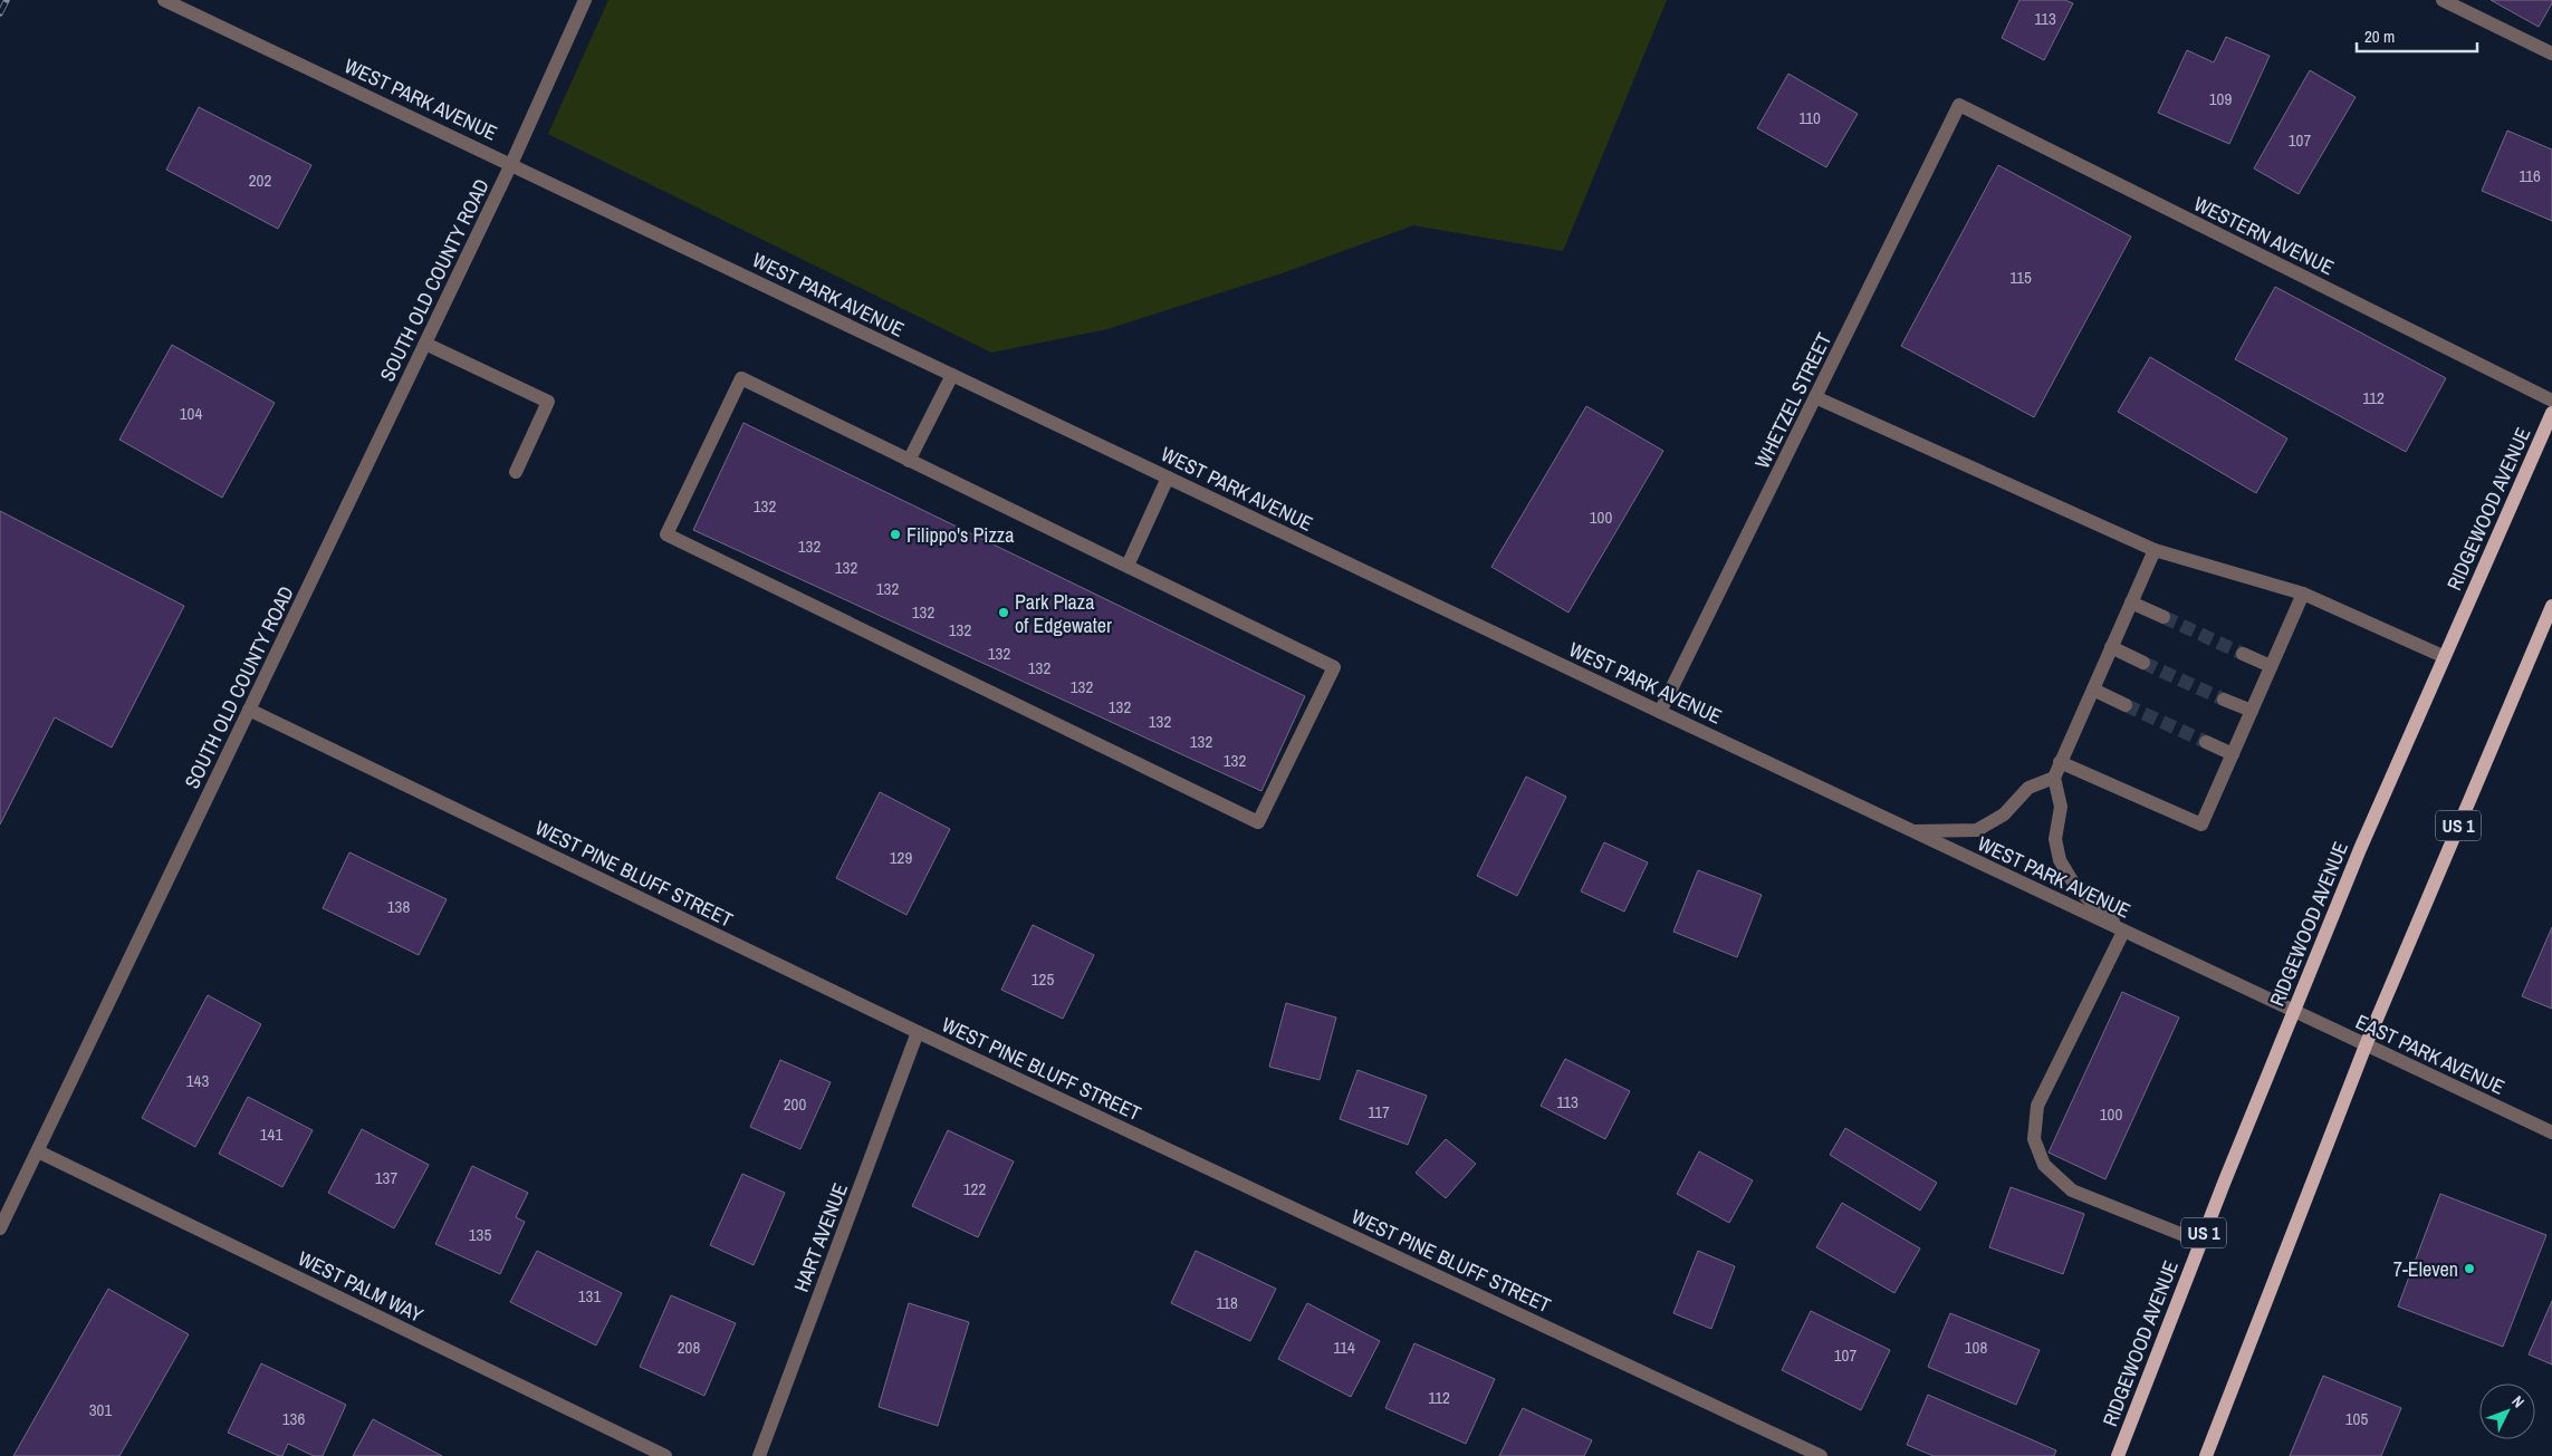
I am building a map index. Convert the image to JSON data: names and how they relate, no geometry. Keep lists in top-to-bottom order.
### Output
{
  "streets": {
    "main road": ["RIDGEWOOD AVENUE", "US 1"],
    "street": [
      "WEST PARK AVENUE",
      "WESTERN AVENUE",
      "SOUTH OLD COUNTY ROAD",
      "WHETZEL STREET",
      "WEST PINE BLUFF STREET",
      "EAST PARK AVENUE",
      "HART AVENUE",
      "WEST PALM WAY"
    ]
  },
  "crossings": [
    ["WEST PARK AVENUE", "SOUTH OLD COUNTY ROAD"],
    ["WEST PARK AVENUE", "WHETZEL STREET"],
    ["WEST PARK AVENUE", "RIDGEWOOD AVENUE"],
    ["WEST PARK AVENUE", "EAST PARK AVENUE"],
    ["WESTERN AVENUE", "WHETZEL STREET"],
    ["SOUTH OLD COUNTY ROAD", "WEST PINE BLUFF STREET"],
    ["SOUTH OLD COUNTY ROAD", "WEST PALM WAY"],
    ["RIDGEWOOD AVENUE", "EAST PARK AVENUE"],
    ["US 1", "EAST PARK AVENUE"],
    ["WEST PINE BLUFF STREET", "HART AVENUE"]
  ],
  "places": ["Filippo's Pizza", "Park Plaza of Edgewater", "7-Eleven"],
  "house_numbers": [
    "113",
    "109",
    "110",
    "107",
    "116",
    "202",
    "115",
    "112",
    "104",
    "132",
    "100",
    "132",
    "132",
    "132",
    "132",
    "132",
    "132",
    "132",
    "132",
    "132",
    "132",
    "132",
    "132",
    "129",
    "138",
    "125",
    "143",
    "113",
    "200",
    "117",
    "100",
    "141",
    "137",
    "122",
    "135",
    "131",
    "118",
    "208",
    "114",
    "108",
    "107",
    "112",
    "301",
    "136",
    "105"
  ],
  "scale_bar": "20 m",
  "north": "top right"
}
